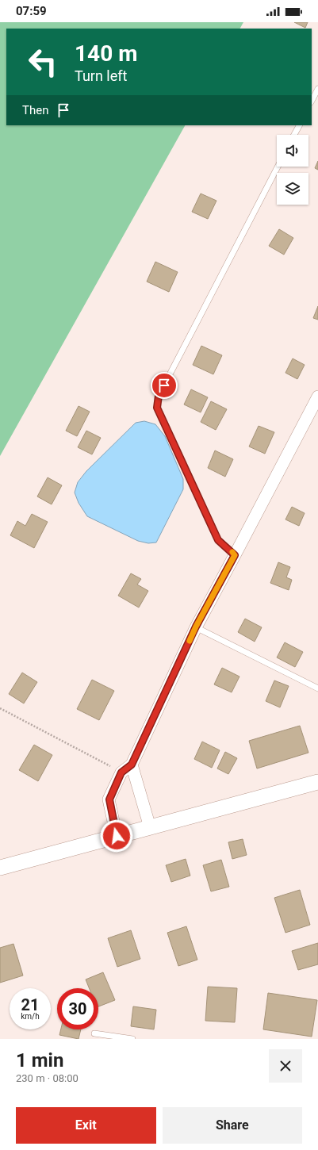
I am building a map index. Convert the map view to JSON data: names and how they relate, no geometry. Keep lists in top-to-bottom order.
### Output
{
  "page": {
    "status": "07:59",
    "turn": ["140 m", "Turn left"],
    "then": "Then",
    "speed": "21 km/h",
    "limit": "30",
    "heading": ["1 min", "230 m · 08:00"],
    "buttons": ["Exit", "Share"]
  }
}
